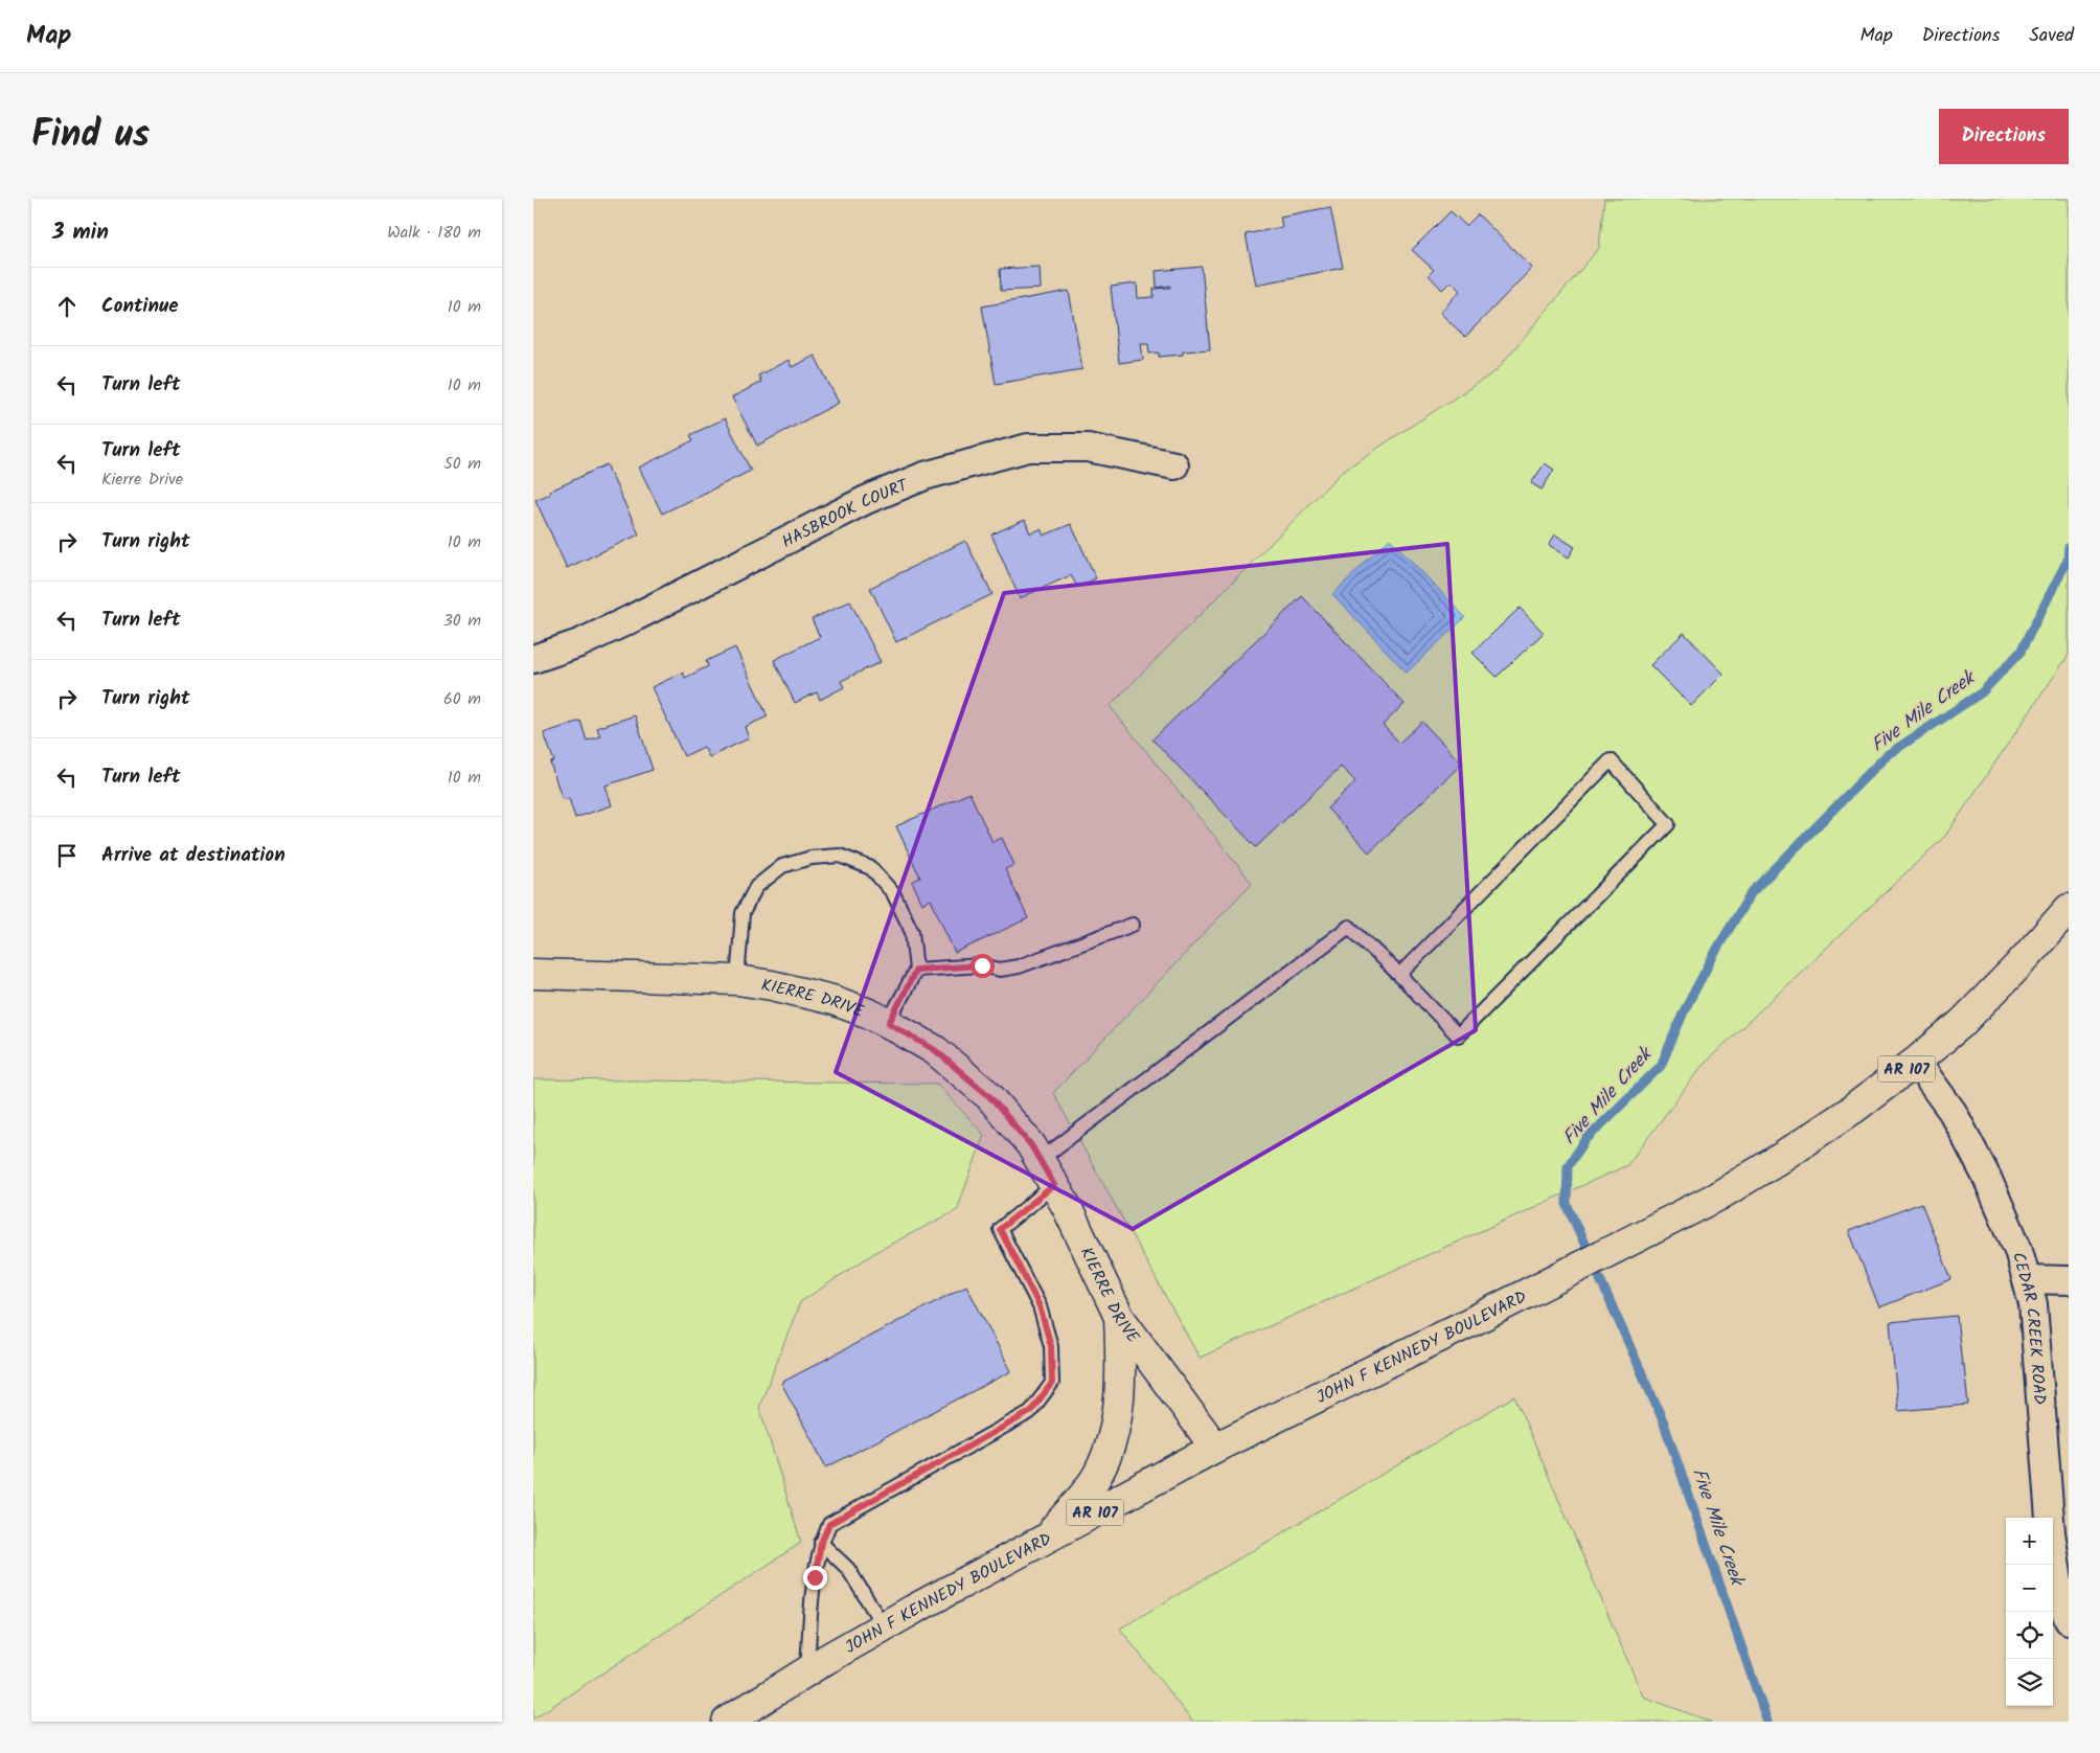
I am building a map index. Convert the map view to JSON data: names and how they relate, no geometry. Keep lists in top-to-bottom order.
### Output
{
  "streets": {
    "main road": ["KIERRE DRIVE", "AR 107", "JOHN F KENNEDY BOULEVARD"],
    "street": ["HASBROOK COURT", "CEDAR CREEK ROAD"]
  },
  "crossings": [
    ["KIERRE DRIVE", "JOHN F KENNEDY BOULEVARD"],
    ["CEDAR CREEK ROAD", "JOHN F KENNEDY BOULEVARD"]
  ],
  "water": ["Five Mile Creek"],
  "page": {
    "header": "Map",
    "nav": ["Map", "Directions", "Saved"],
    "title": "Find us",
    "buttons": "Directions",
    "heading": ["3 min", "Walk · 180 m"],
    "list": [
      ["Continue", "10 m"],
      ["Turn left", "10 m"],
      ["Turn left", "Kierre Drive", "50 m"],
      ["Turn right", "10 m"],
      ["Turn left", "30 m"],
      ["Turn right", "60 m"],
      ["Turn left", "10 m"],
      "Arrive at destination"
    ],
    "map_buttons": ["+", "−"]
  }
}
